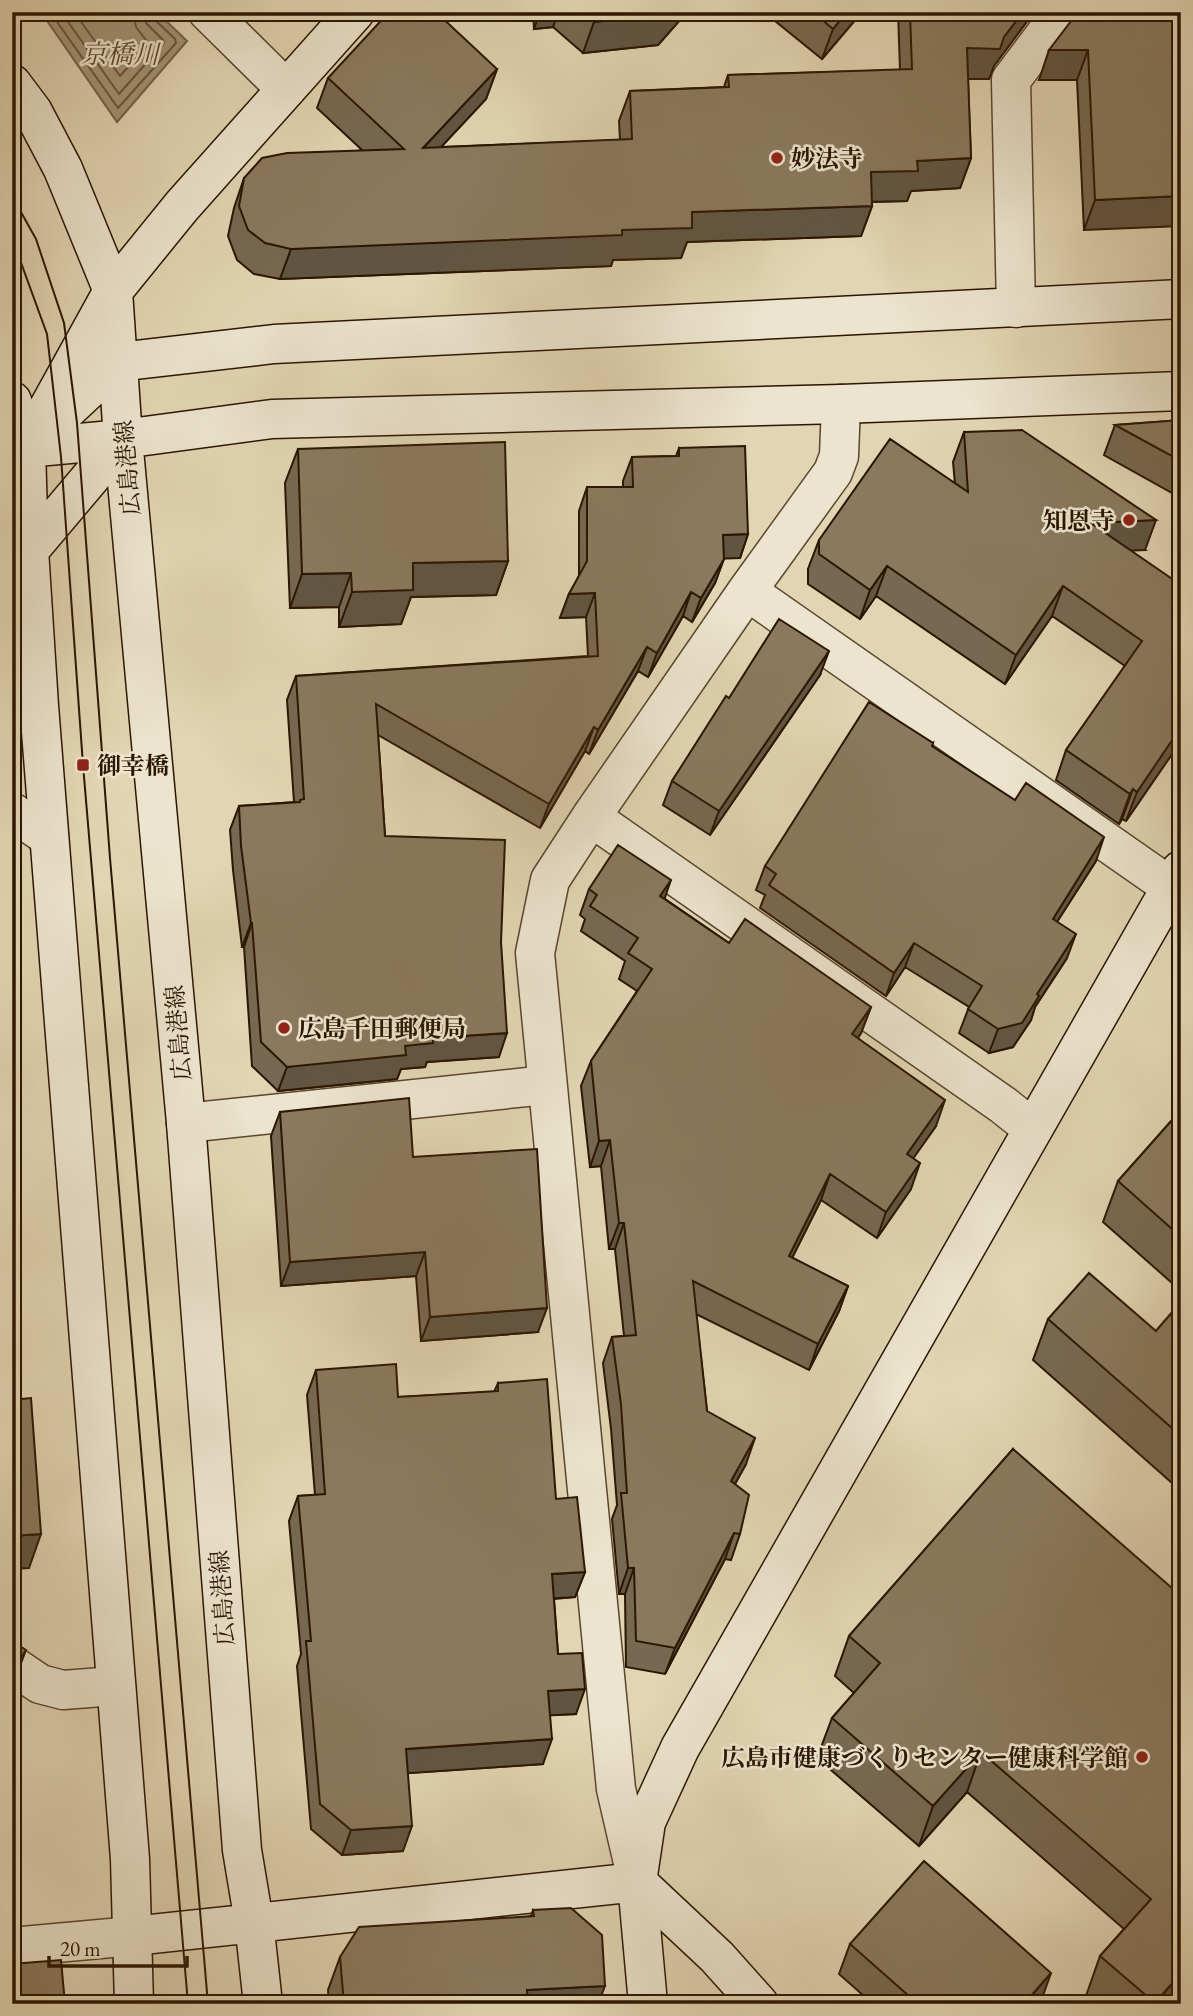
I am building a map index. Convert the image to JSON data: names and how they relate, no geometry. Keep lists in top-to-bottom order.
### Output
{
  "streets": {
    "street": ["広島港線"]
  },
  "water": ["京橋川"],
  "places": {
    "other": [
      "妙法寺",
      "知恩寺",
      "広島千田郵便局",
      "広島市健康づくりセンター健康科学館"
    ],
    "transit": ["御幸橋"]
  },
  "scale_bar": "20 m"
}
